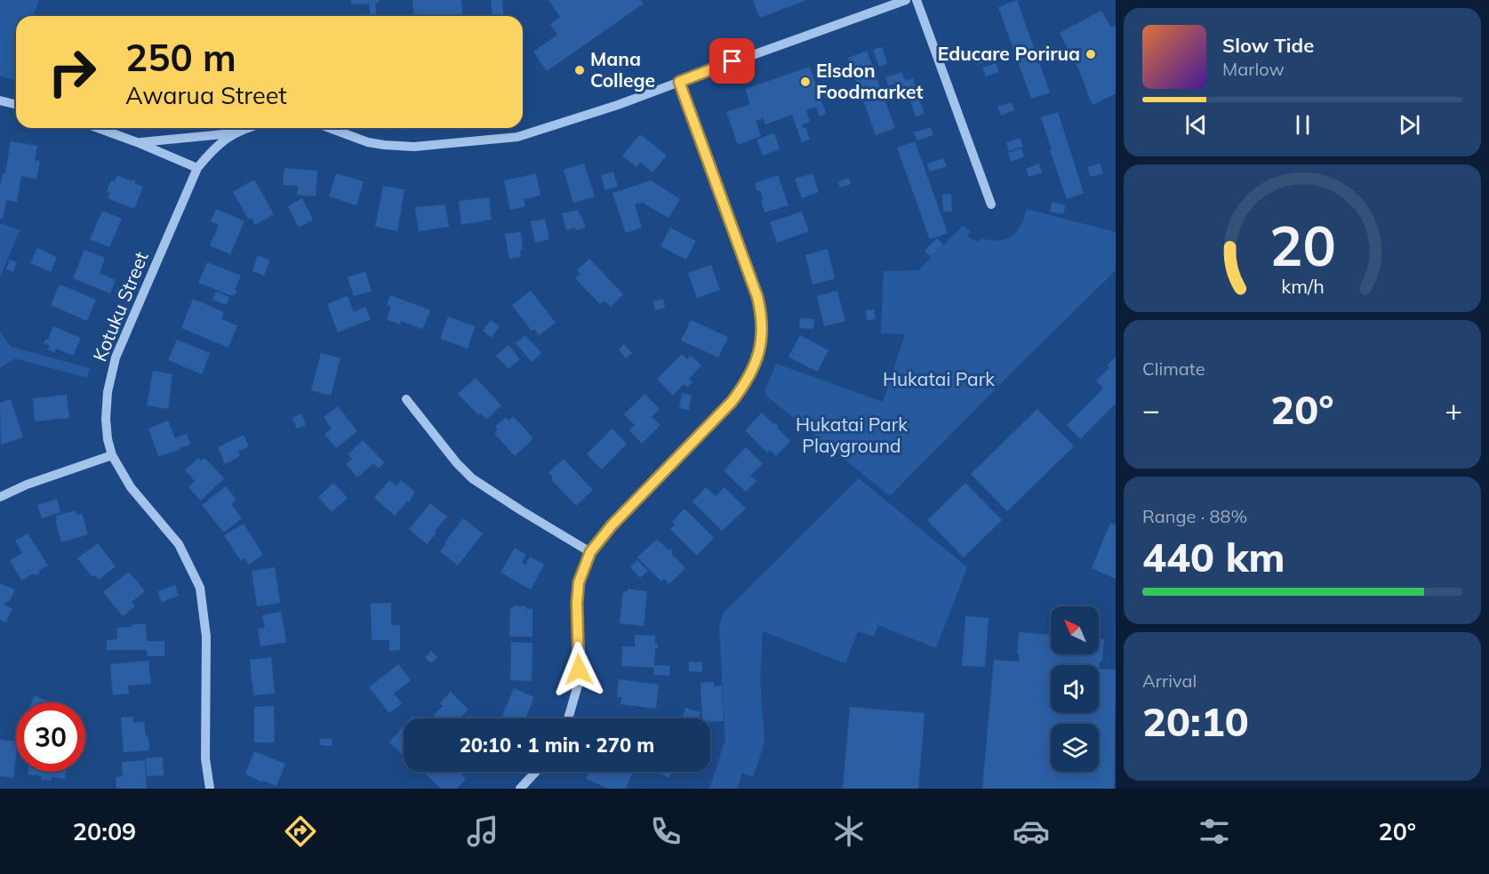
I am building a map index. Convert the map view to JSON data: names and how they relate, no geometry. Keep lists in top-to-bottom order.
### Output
{
  "streets": {
    "street": ["Kotuku Street"]
  },
  "parks": ["Hukatai Park", "Hukatai Park Playground"],
  "places": ["Educare Porirua", "Mana College", "Elsdon Foodmarket"],
  "north": "top left",
  "page": {
    "turn": ["250 m", "Awarua Street"],
    "song": ["Slow Tide", "Marlow"],
    "tile": [
      "Climate",
      ["Range · 88%", "440 km"],
      ["Arrival", "20:10"]
    ],
    "heat": ["−", "20°", "+"],
    "limit": "30",
    "trip": "20:10 · 1 min · 270 m",
    "tabs": ["20:09", "20°"],
    "gauge": ["20", "km/h"]
  }
}
